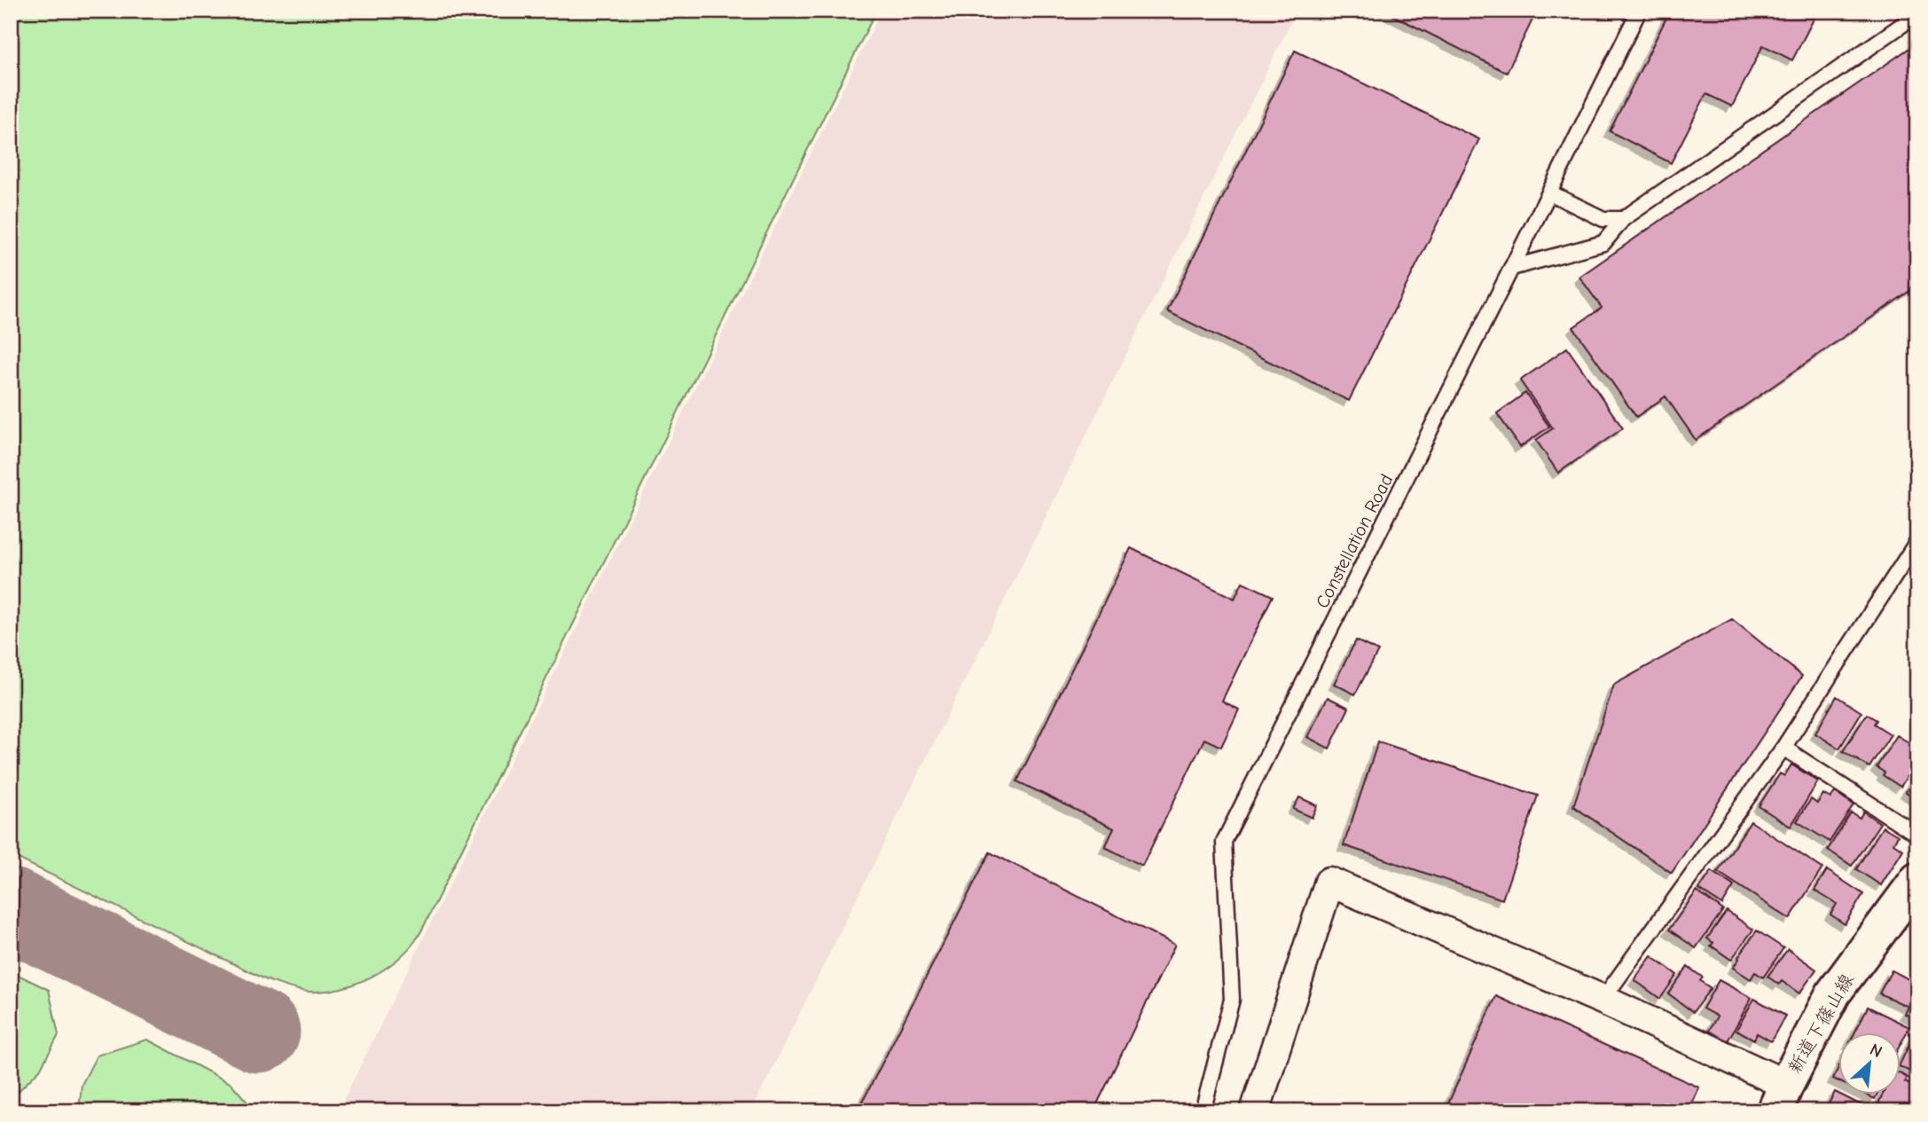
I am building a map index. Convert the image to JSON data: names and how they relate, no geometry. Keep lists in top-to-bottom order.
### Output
{
  "streets": {
    "street": ["新道下篠山線"],
    "lane": ["Constellation Road"]
  },
  "north": "top right"
}
